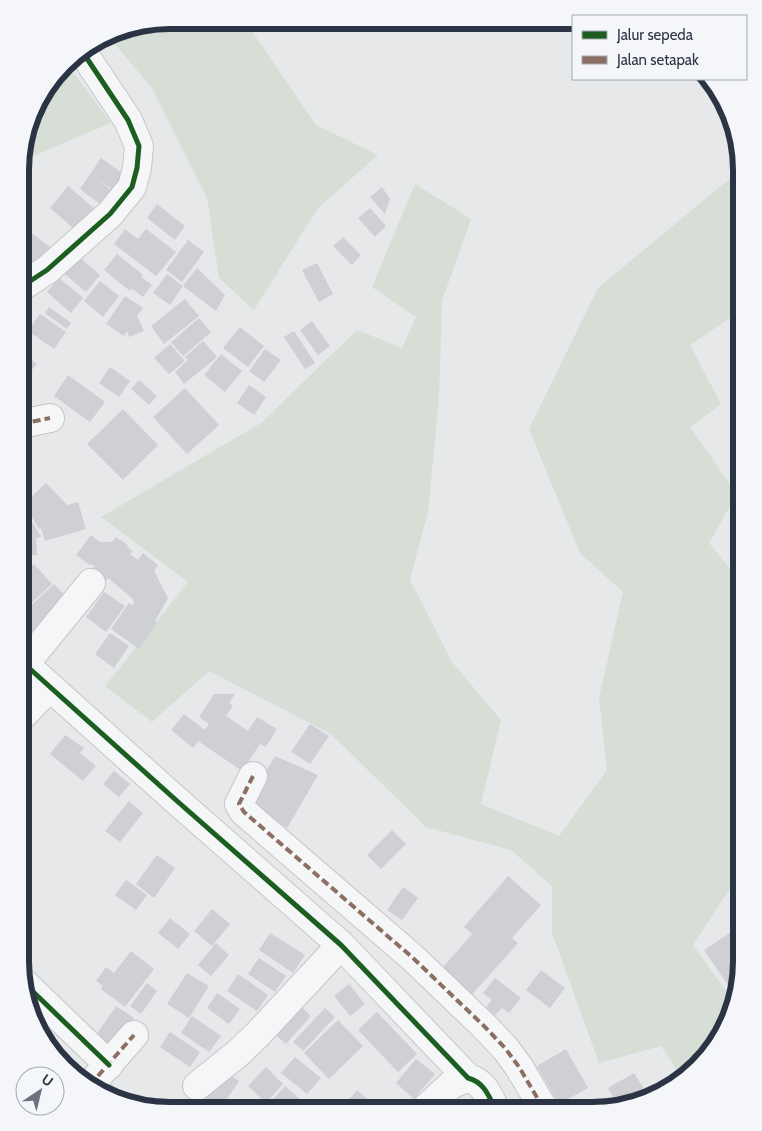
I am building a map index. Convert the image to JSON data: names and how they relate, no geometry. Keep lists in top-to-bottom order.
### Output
{
  "legend": ["Jalur sepeda", "Jalan setapak"],
  "north": "top right"
}
